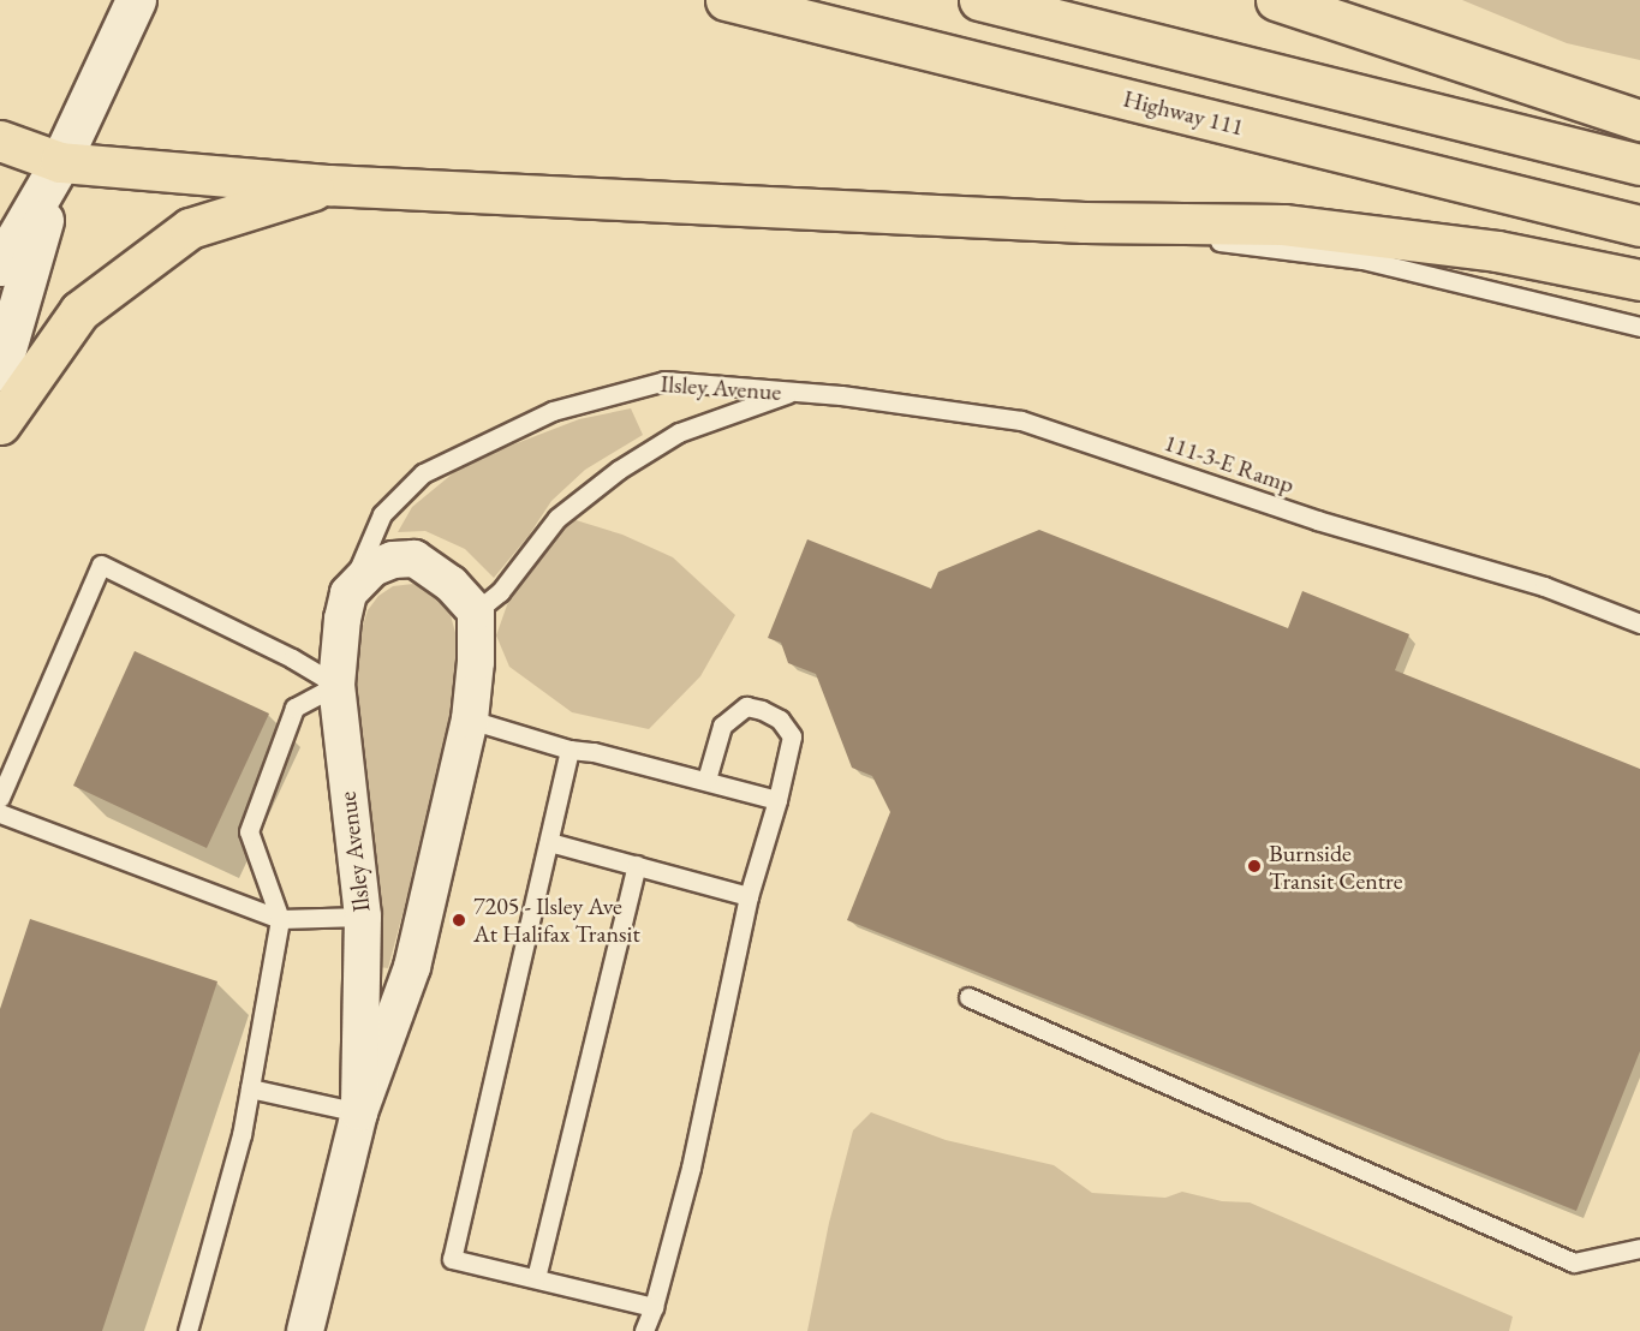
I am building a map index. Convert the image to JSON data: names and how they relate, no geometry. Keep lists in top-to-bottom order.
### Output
{
  "streets": {
    "highway": ["Highway 111"],
    "street": ["Ilsley Avenue"],
    "lane": ["111-3-E Ramp"]
  },
  "crossings": [
    ["Ilsley Avenue", "111-3-E Ramp"]
  ],
  "places": ["Burnside Transit Centre", "7205 - Ilsley Ave At Halifax Transit"]
}
